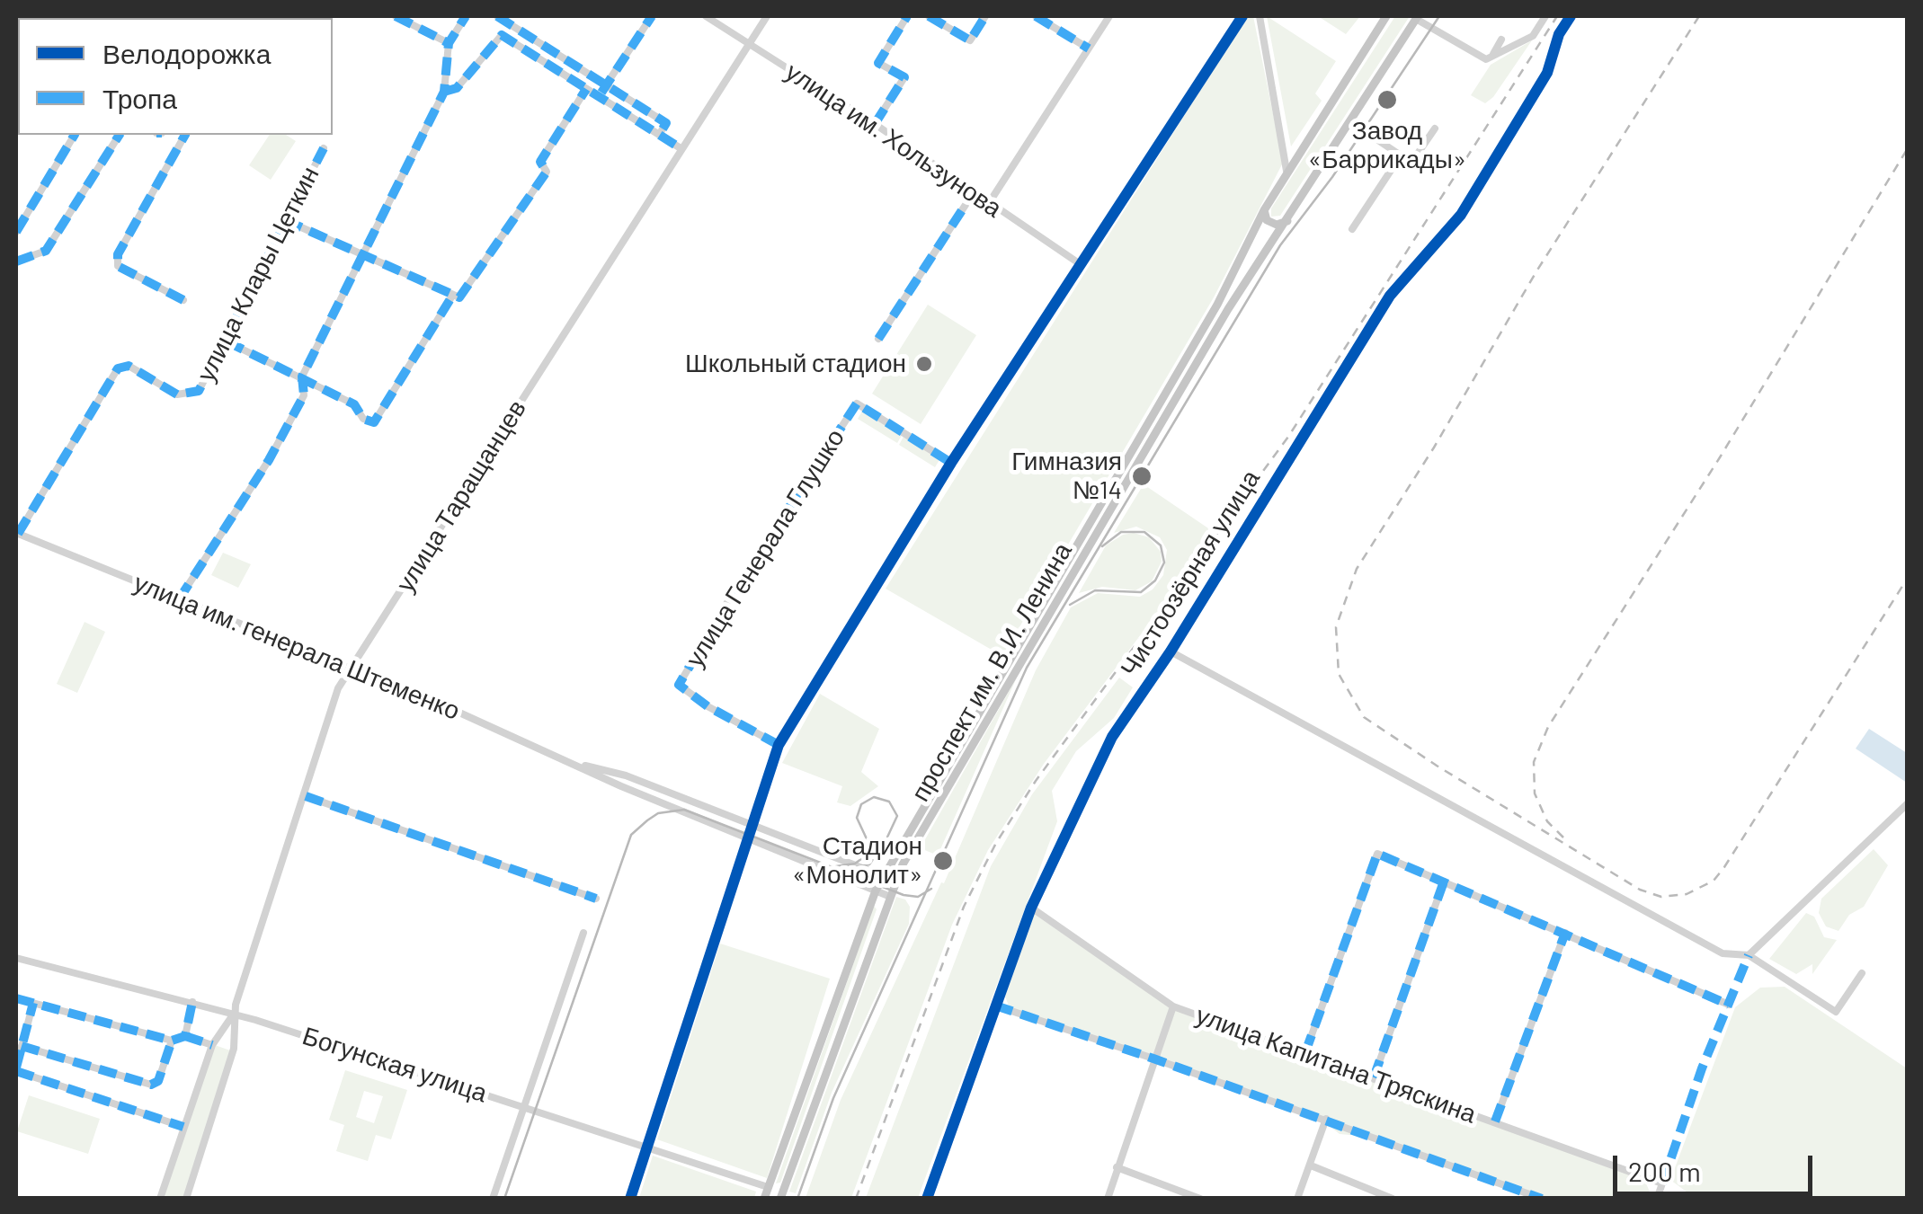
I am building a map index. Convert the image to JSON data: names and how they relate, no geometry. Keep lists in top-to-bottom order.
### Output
{
  "streets": {
    "main road": ["проспект им. В.И. Ленина"],
    "street": [
      "улица им. Хользунова",
      "улица Клары Цеткин",
      "улица Таращанцев",
      "улица Генерала Глушко",
      "Чистоозёрная улица",
      "улица им. генерала Штеменко",
      "Богунская улица",
      "улица Капитана Тряскина"
    ]
  },
  "crossings": [
    ["улица им. Хользунова", "улица Таращанцев"],
    ["улица Клары Цеткин", "улица им. генерала Штеменко"],
    ["улица Таращанцев", "улица им. генерала Штеменко"],
    ["улица Таращанцев", "Богунская улица"],
    ["Чистоозёрная улица", "улица Капитана Тряскина"],
    ["улица им. генерала Штеменко", "проспект им. В.И. Ленина"],
    ["проспект им. В.И. Ленина", "Богунская улица"]
  ],
  "places": [
    "Завод «Баррикады»",
    "Школьный стадион",
    "Гимназия №14",
    "Стадион «Монолит»"
  ],
  "legend": ["Велодорожка", "Тропа"],
  "scale_bar": "200 m"
}
